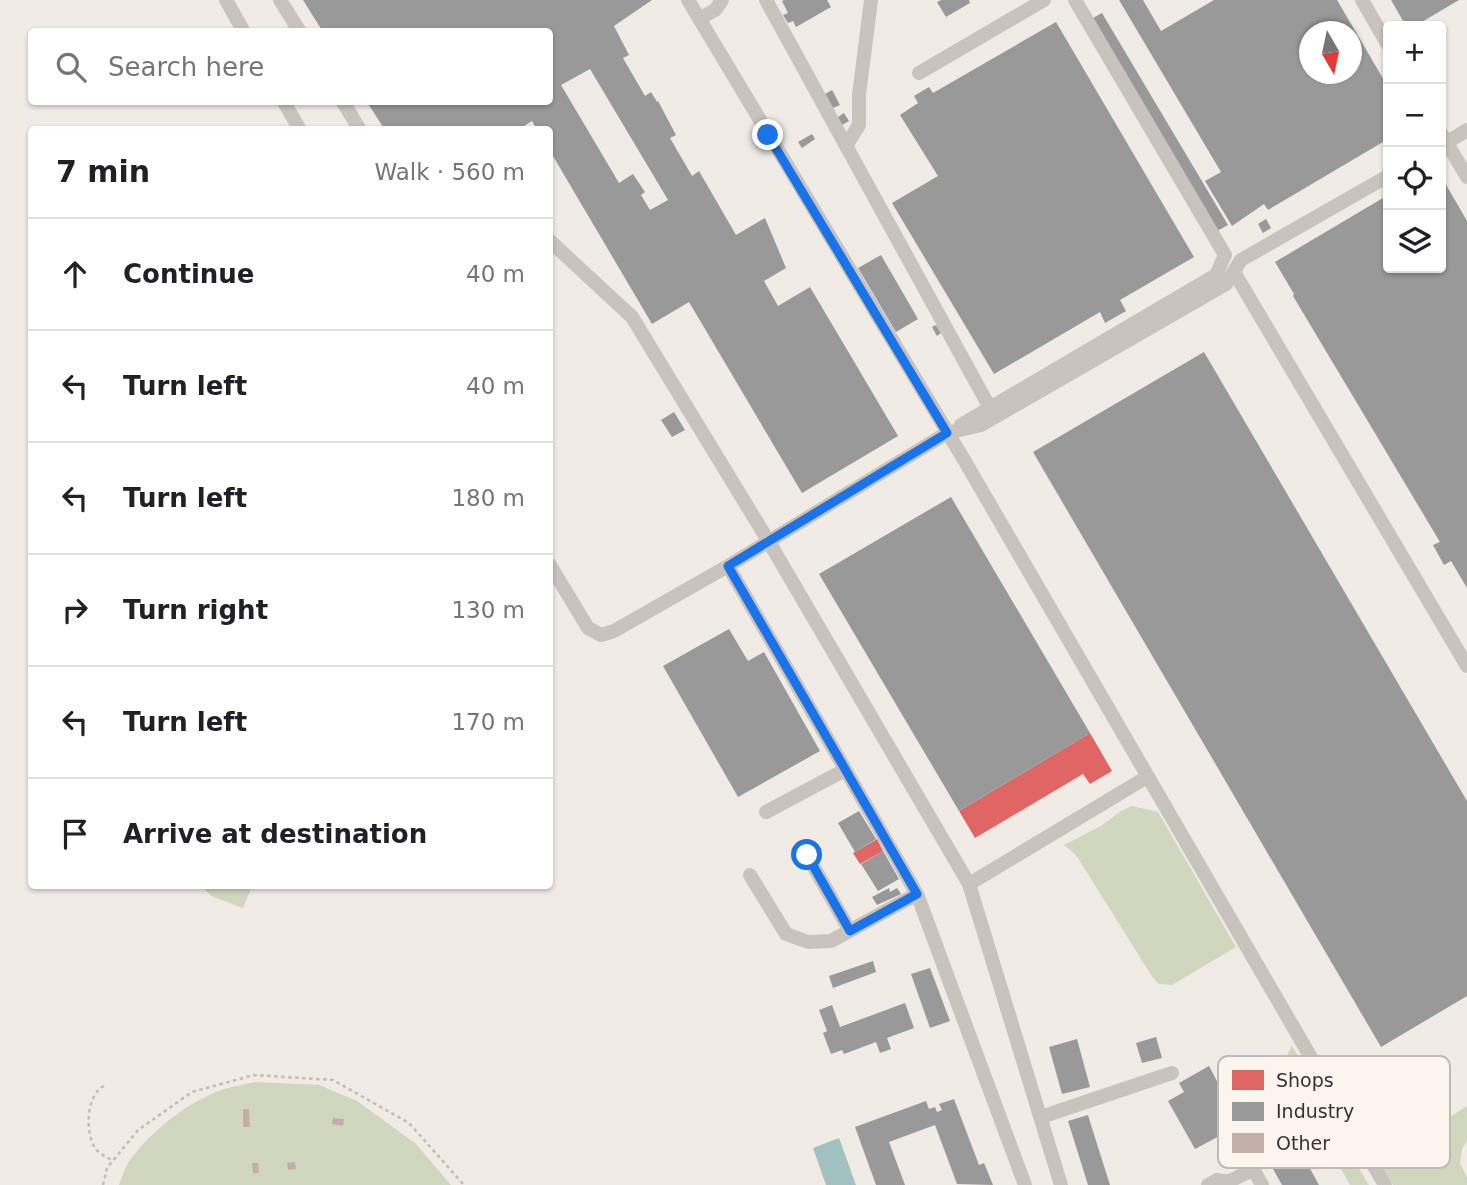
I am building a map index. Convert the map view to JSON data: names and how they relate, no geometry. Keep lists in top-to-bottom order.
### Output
{
  "legend": ["Shops", "Industry", "Other"],
  "north": "bottom",
  "page": {
    "map_buttons": ["+", "−"],
    "search": "Search here",
    "heading": ["7 min", "Walk · 560 m"],
    "list": [
      ["Continue", "40 m"],
      ["Turn left", "40 m"],
      ["Turn left", "180 m"],
      ["Turn right", "130 m"],
      ["Turn left", "170 m"],
      "Arrive at destination"
    ]
  }
}
